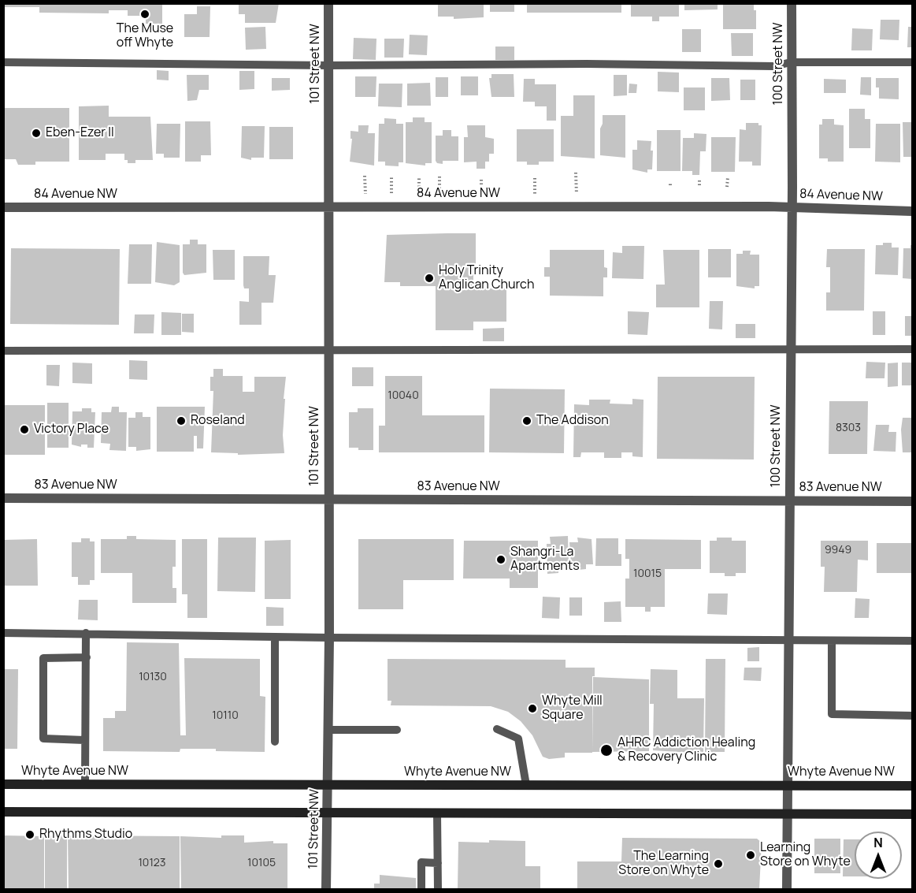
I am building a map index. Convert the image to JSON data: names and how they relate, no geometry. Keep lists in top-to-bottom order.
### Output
{
  "streets": {
    "main road": ["Whyte Avenue NW"],
    "street": [
      "101 Street NW",
      "100 Street NW",
      "84 Avenue NW",
      "83 Avenue NW"
    ]
  },
  "crossings": [
    ["101 Street NW", "84 Avenue NW"],
    ["101 Street NW", "83 Avenue NW"],
    ["101 Street NW", "Whyte Avenue NW"],
    ["100 Street NW", "84 Avenue NW"],
    ["100 Street NW", "83 Avenue NW"],
    ["100 Street NW", "Whyte Avenue NW"]
  ],
  "places": [
    "The Muse off Whyte",
    "Eben-Ezer II",
    "Holy Trinity Anglican Church",
    "Roseland",
    "The Addison",
    "Victory Place",
    "Shangri-La Apartments",
    "Whyte Mill Square",
    "AHRC Addiction Healing & Recovery Clinic",
    "Rhythms Studio",
    "Learning Store on Whyte",
    "The Learning Store on Whyte"
  ],
  "house_numbers": [
    "10040",
    "8303",
    "9949",
    "10015",
    "10130",
    "10110",
    "10123",
    "10105"
  ],
  "north": "top"
}
